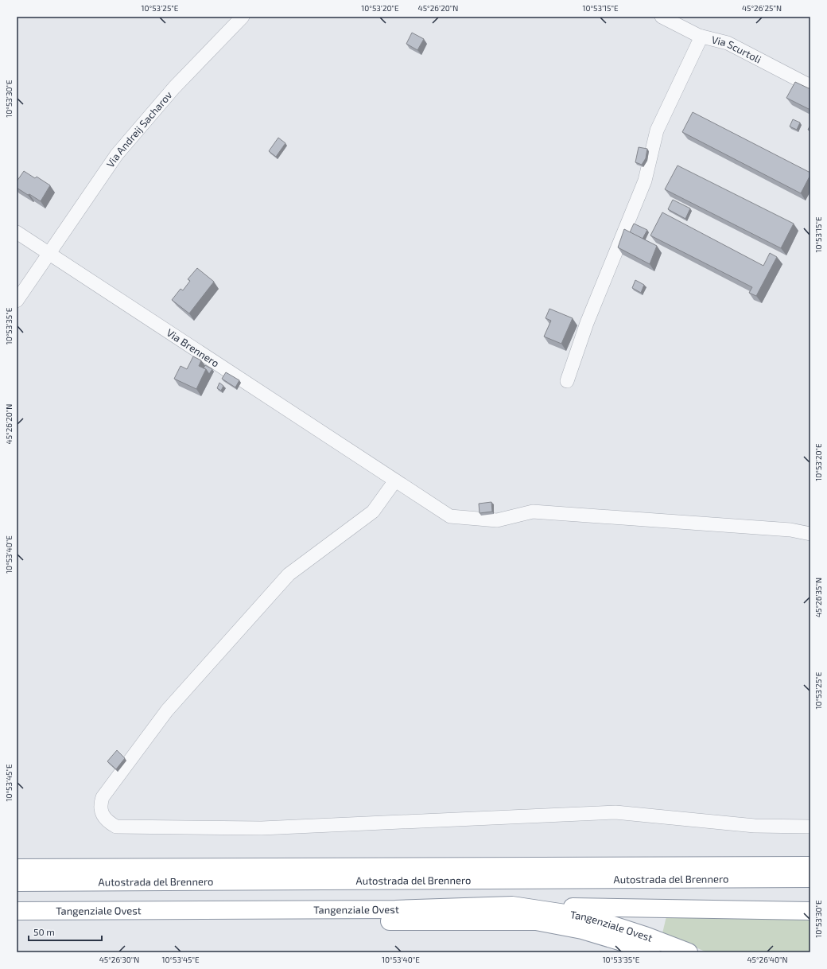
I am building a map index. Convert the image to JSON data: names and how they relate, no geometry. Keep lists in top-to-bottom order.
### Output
{
  "streets": {
    "highway": ["Autostrada del Brennero", "Tangenziale Ovest"],
    "street": ["Via Scurtoli", "Via Andreij Sacharov", "Via Brennero"]
  },
  "crossings": [
    ["Via Andreij Sacharov", "Via Brennero"]
  ],
  "scale_bar": "50 m",
  "coordinates": [
    "10°53'25\"E",
    "10°53'20\"E",
    "45°26'20\"N",
    "10°53'15\"E",
    "45°26'25\"N",
    "10°53'30\"E",
    "10°53'35\"E",
    "10°53'40\"E",
    "45°26'35\"N",
    "10°53'45\"E",
    "45°26'30\"N",
    "45°26'40\"N"
  ]
}
